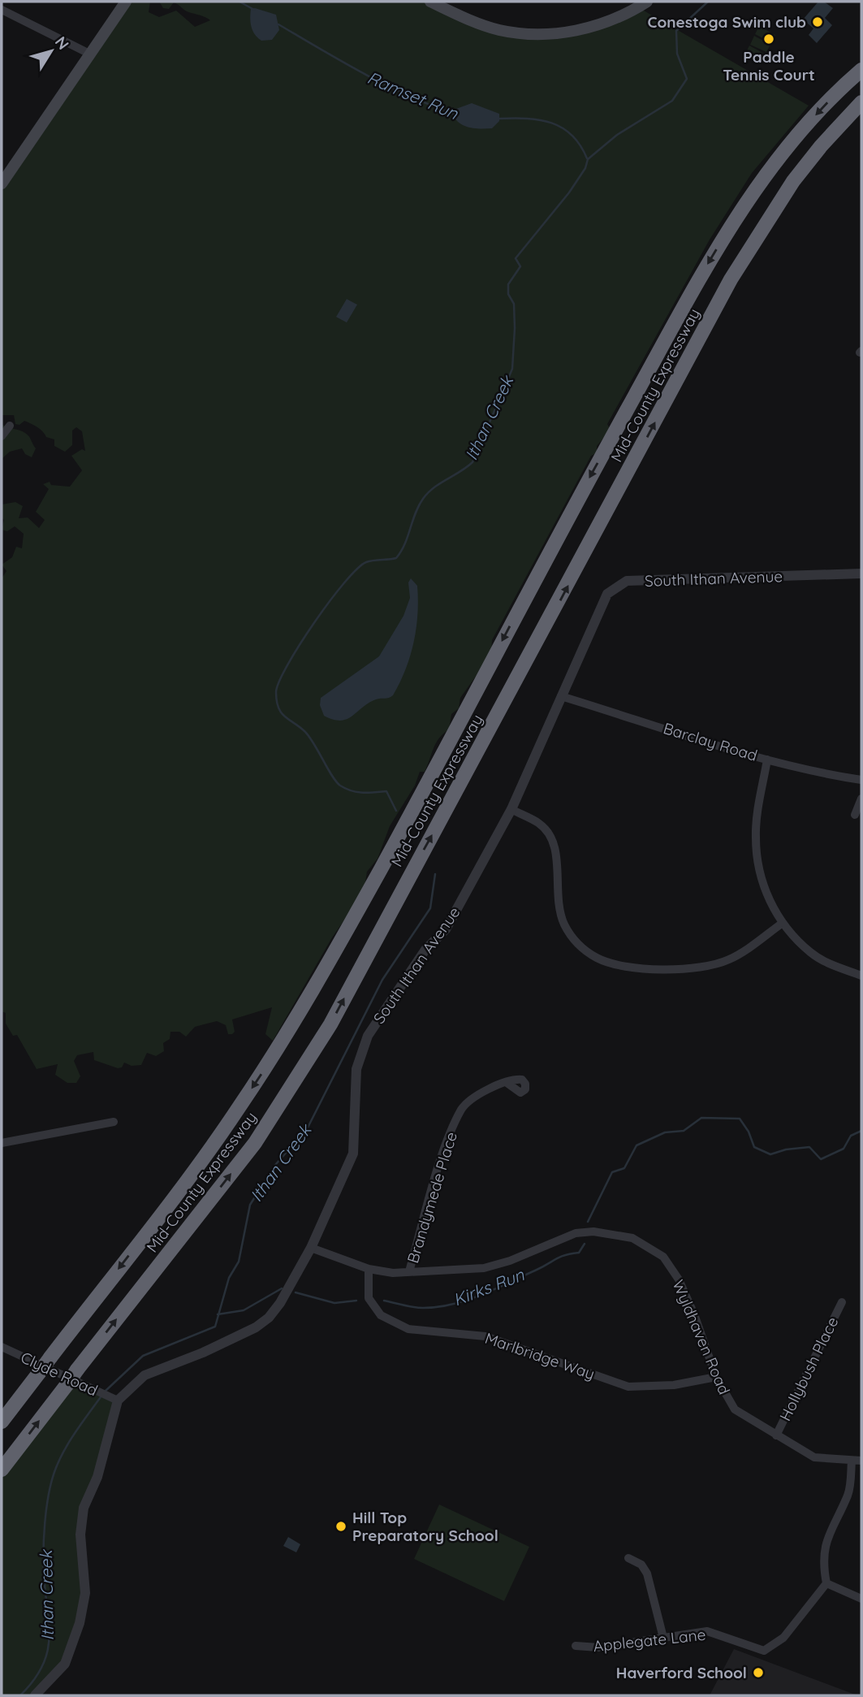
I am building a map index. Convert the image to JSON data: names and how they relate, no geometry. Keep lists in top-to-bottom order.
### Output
{
  "streets": {
    "highway": ["Mid-County Expressway"],
    "street": [
      "South Ithan Avenue",
      "Barclay Road",
      "Brandymede Place",
      "Wyldhaven Road",
      "Marlbridge Way",
      "Hollybush Place",
      "Clyde Road",
      "Applegate Lane"
    ]
  },
  "crossings": [
    ["South Ithan Avenue", "Barclay Road"],
    ["South Ithan Avenue", "Wyldhaven Road"],
    ["South Ithan Avenue", "Clyde Road"],
    ["Brandymede Place", "Wyldhaven Road"],
    ["Wyldhaven Road", "Marlbridge Way"],
    ["Wyldhaven Road", "Hollybush Place"]
  ],
  "water": ["Ramset Run", "Ithan Creek", "Kirks Run"],
  "places": [
    "Conestoga Swim club",
    "Paddle Tennis Court",
    "Hill Top Preparatory School",
    "Haverford School"
  ],
  "north": "top right"
}
